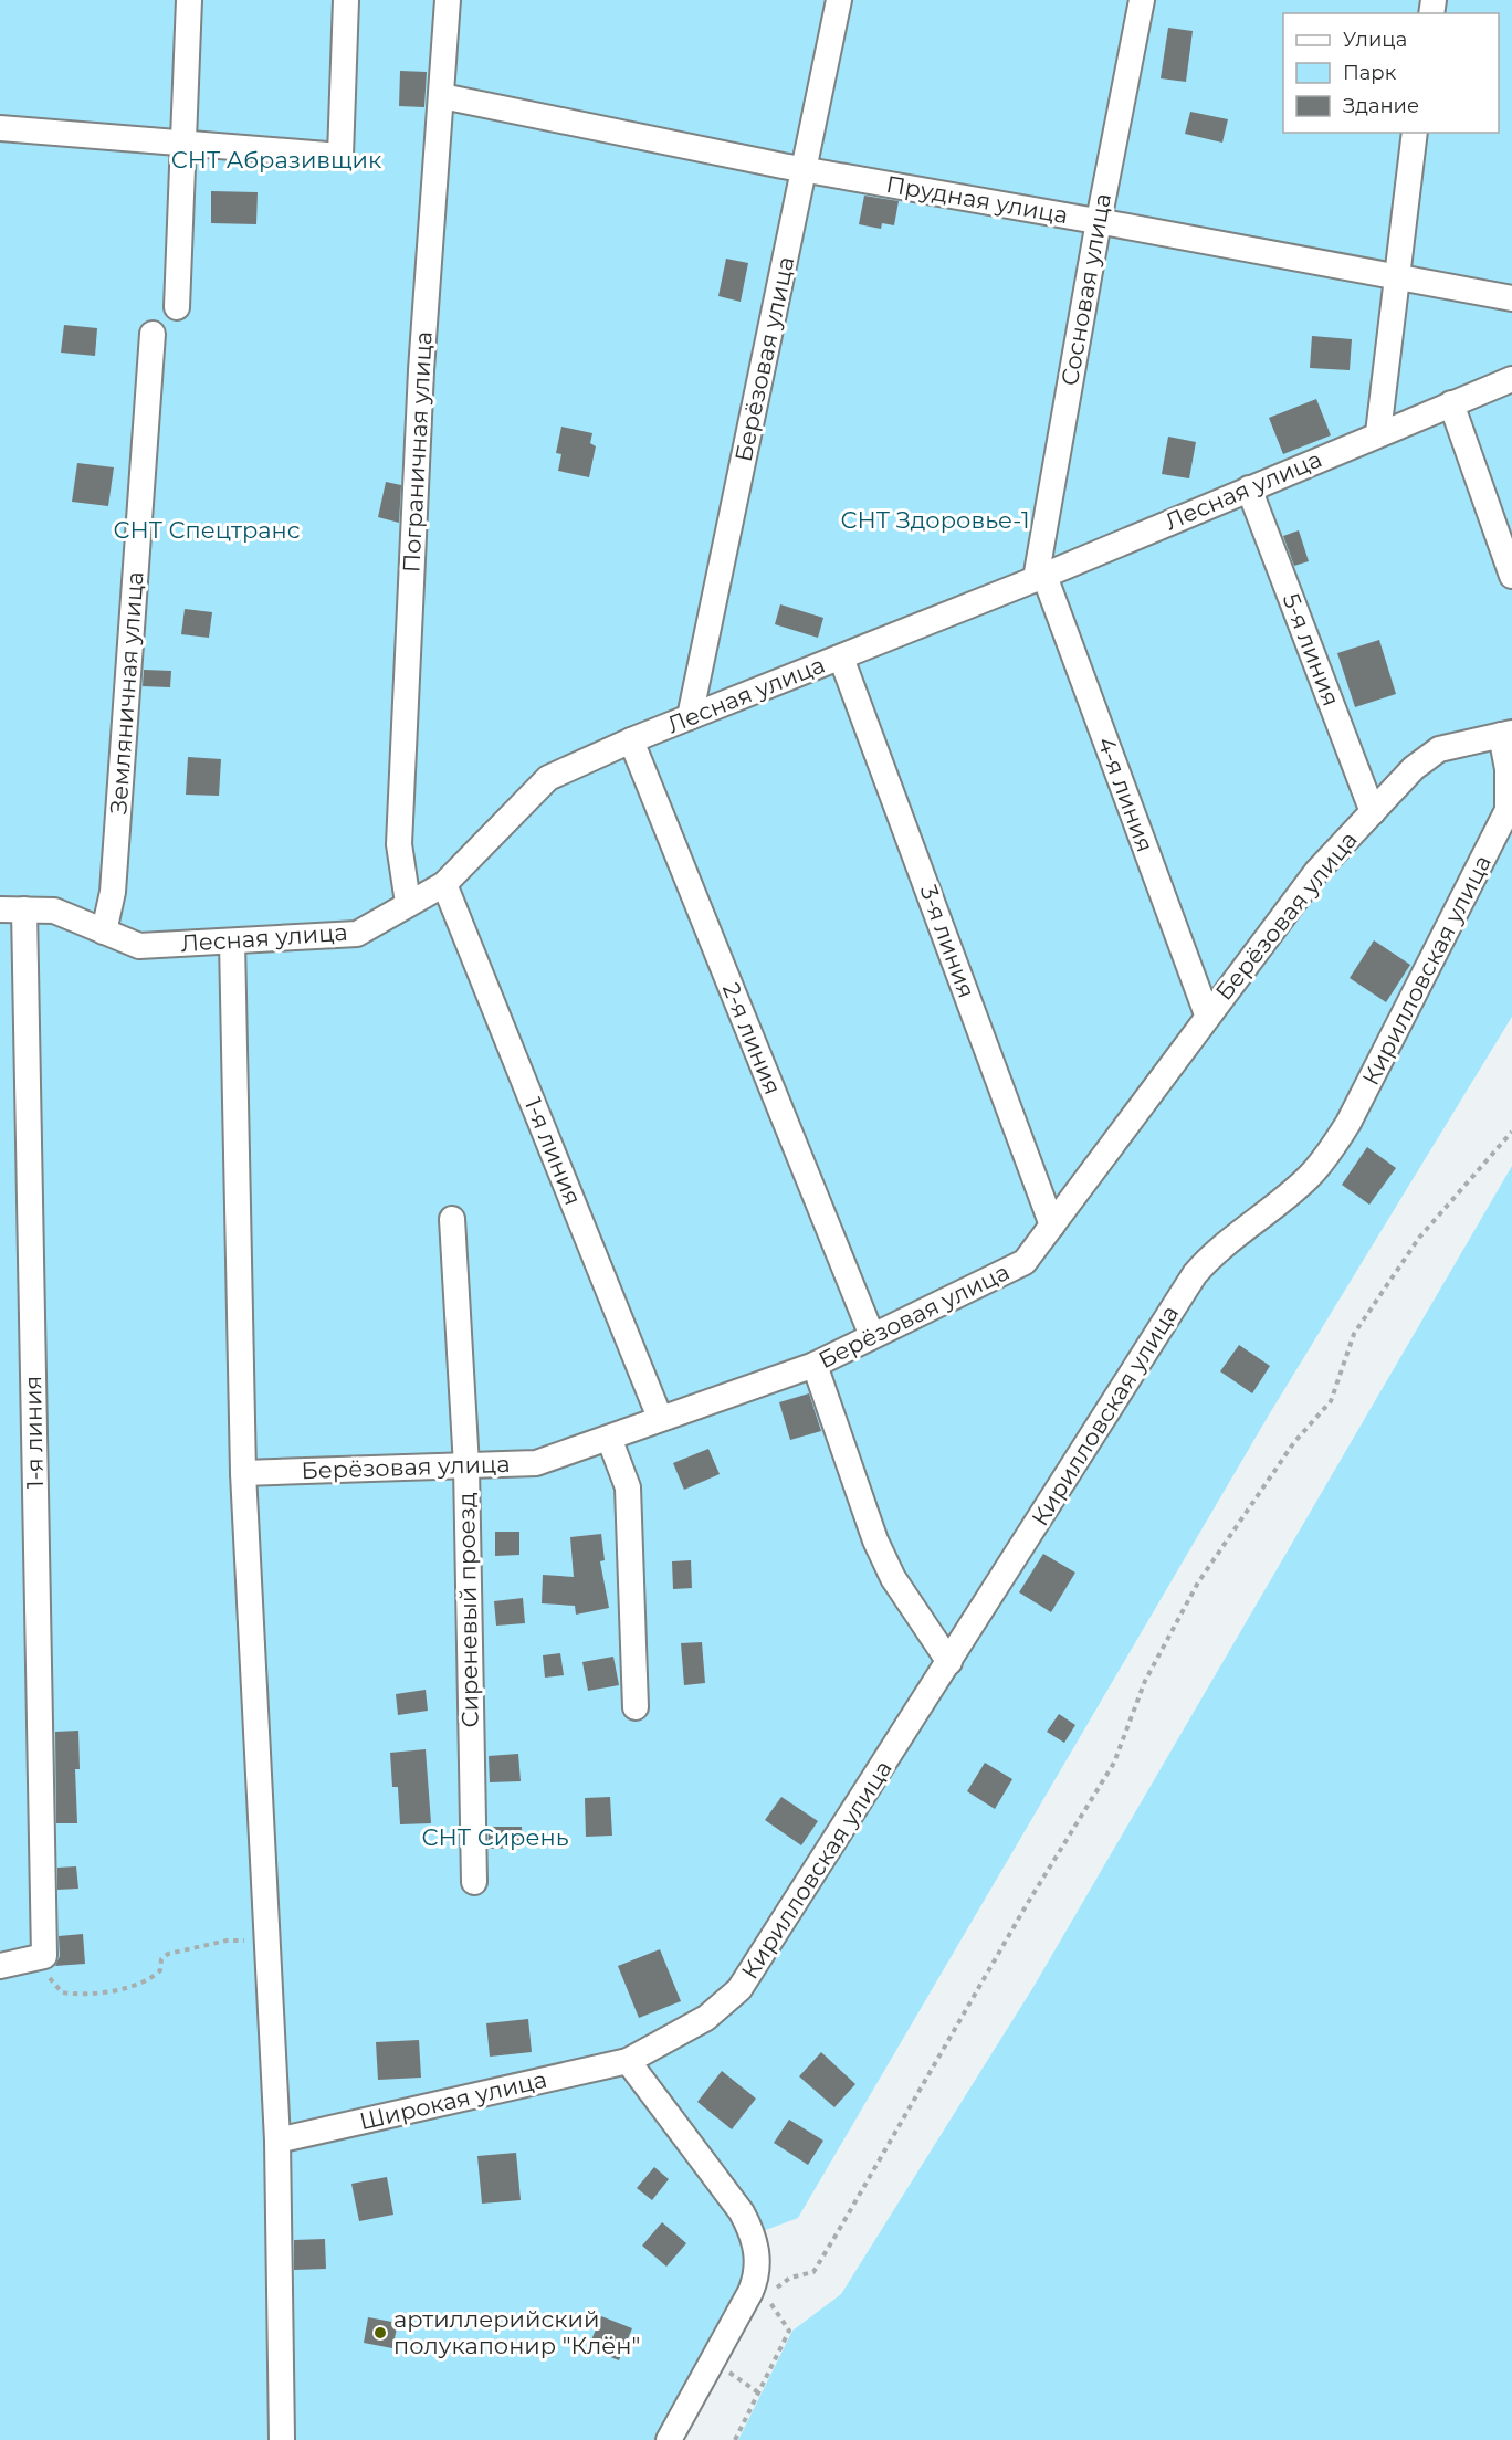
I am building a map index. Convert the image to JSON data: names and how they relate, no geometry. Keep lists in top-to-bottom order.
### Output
{
  "streets": {
    "street": [
      "Прудная улица",
      "Сосновая улица",
      "Берёзовая улица",
      "Пограничная улица",
      "Лесная улица",
      "5-я линия",
      "Земляничная улица",
      "4-я линия",
      "3-я линия",
      "Кирилловская улица",
      "2-я линия",
      "1-я линия",
      "Сиреневый проезд",
      "Широкая улица"
    ]
  },
  "crossings": [
    ["Прудная улица", "Сосновая улица"],
    ["Прудная улица", "Берёзовая улица"],
    ["Прудная улица", "Пограничная улица"],
    ["Сосновая улица", "Лесная улица"],
    ["Сосновая улица", "4-я линия"],
    ["Берёзовая улица", "Лесная улица"],
    ["Берёзовая улица", "5-я линия"],
    ["Берёзовая улица", "4-я линия"],
    ["Берёзовая улица", "3-я линия"],
    ["Берёзовая улица", "Кирилловская улица"],
    ["Берёзовая улица", "2-я линия"],
    ["Берёзовая улица", "1-я линия"],
    ["Берёзовая улица", "Сиреневый проезд"],
    ["Пограничная улица", "Лесная улица"],
    ["Лесная улица", "5-я линия"],
    ["Лесная улица", "Земляничная улица"],
    ["Лесная улица", "4-я линия"],
    ["Лесная улица", "3-я линия"],
    ["Лесная улица", "2-я линия"],
    ["Лесная улица", "1-я линия"],
    ["Кирилловская улица", "Широкая улица"]
  ],
  "parks": [
    "СНТ Абразивщик",
    "СНТ Здоровье-1",
    "СНТ Спецтранс",
    "СНТ Сирень"
  ],
  "places": ["артиллерийский полукапонир \"Клён\""],
  "legend": ["Улица", "Парк", "Здание"]
}
